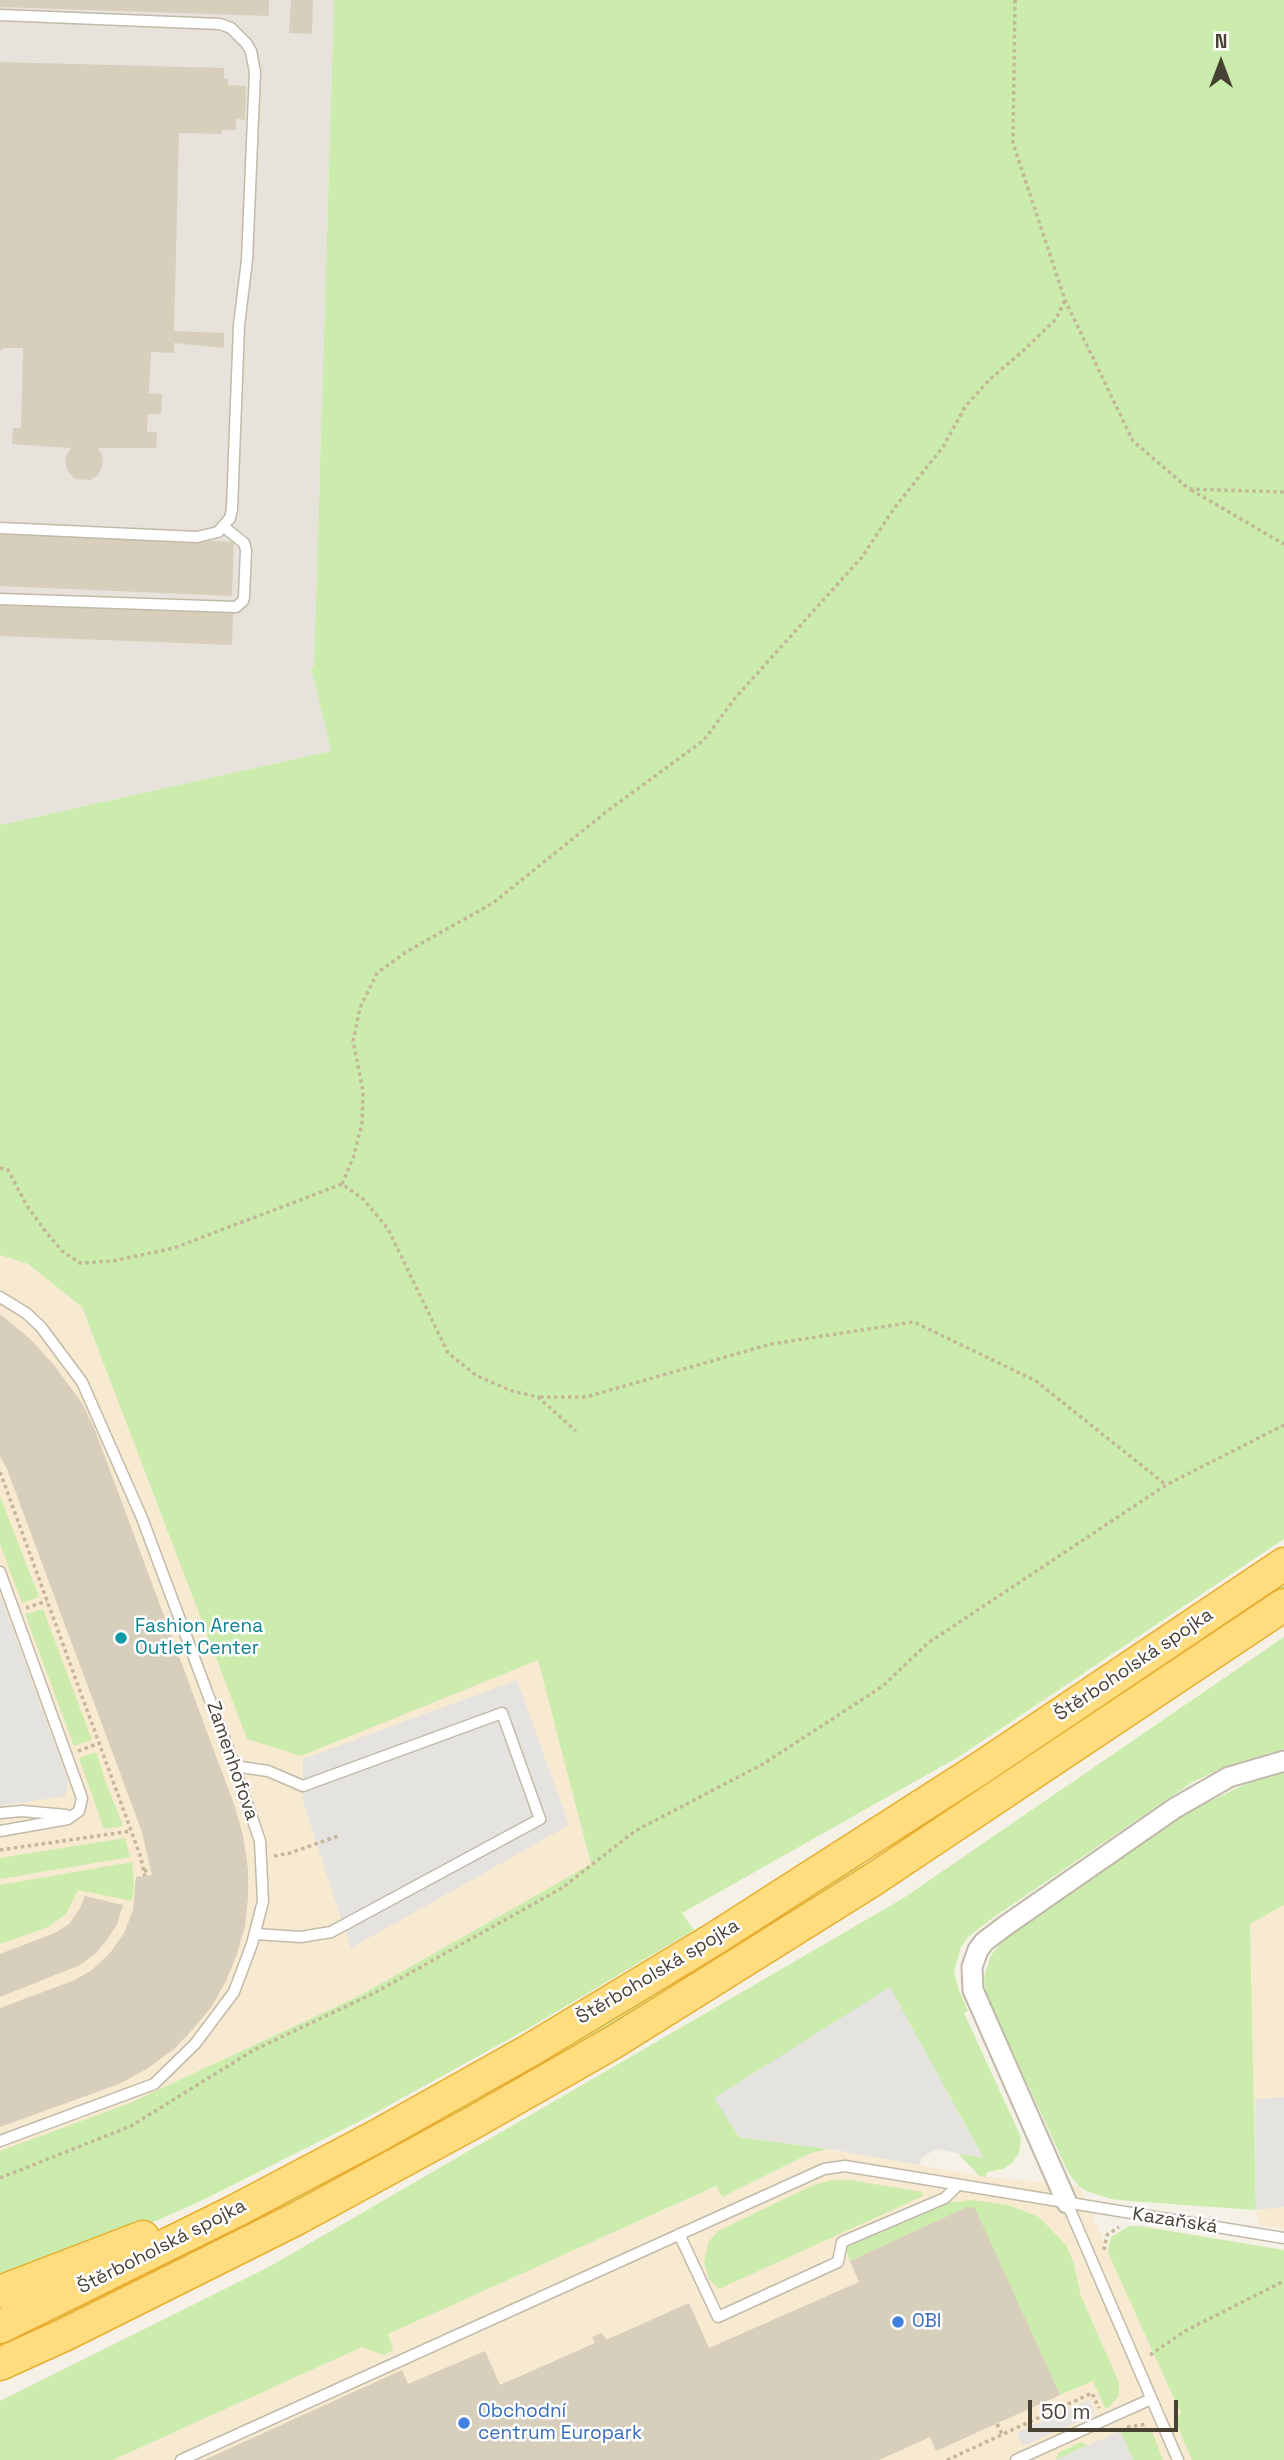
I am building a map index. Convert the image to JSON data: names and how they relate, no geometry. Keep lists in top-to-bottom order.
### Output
{
  "streets": {
    "highway": ["Štěrboholská spojka"],
    "lane": ["Zamenhofova", "Kazaňská"]
  },
  "places": ["Fashion Arena Outlet Center", "OBI", "Obchodní centrum Europark"],
  "scale_bar": "50 m",
  "north": "top"
}
